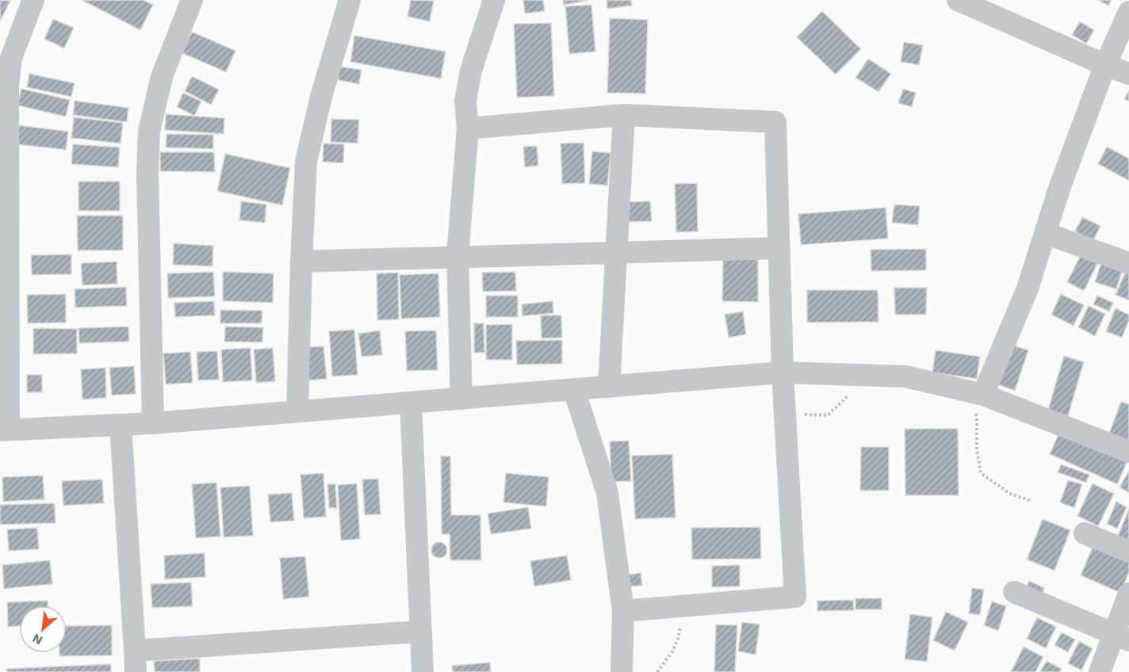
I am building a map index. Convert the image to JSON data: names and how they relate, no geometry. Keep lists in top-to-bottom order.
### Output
{
  "north": "bottom left"
}
